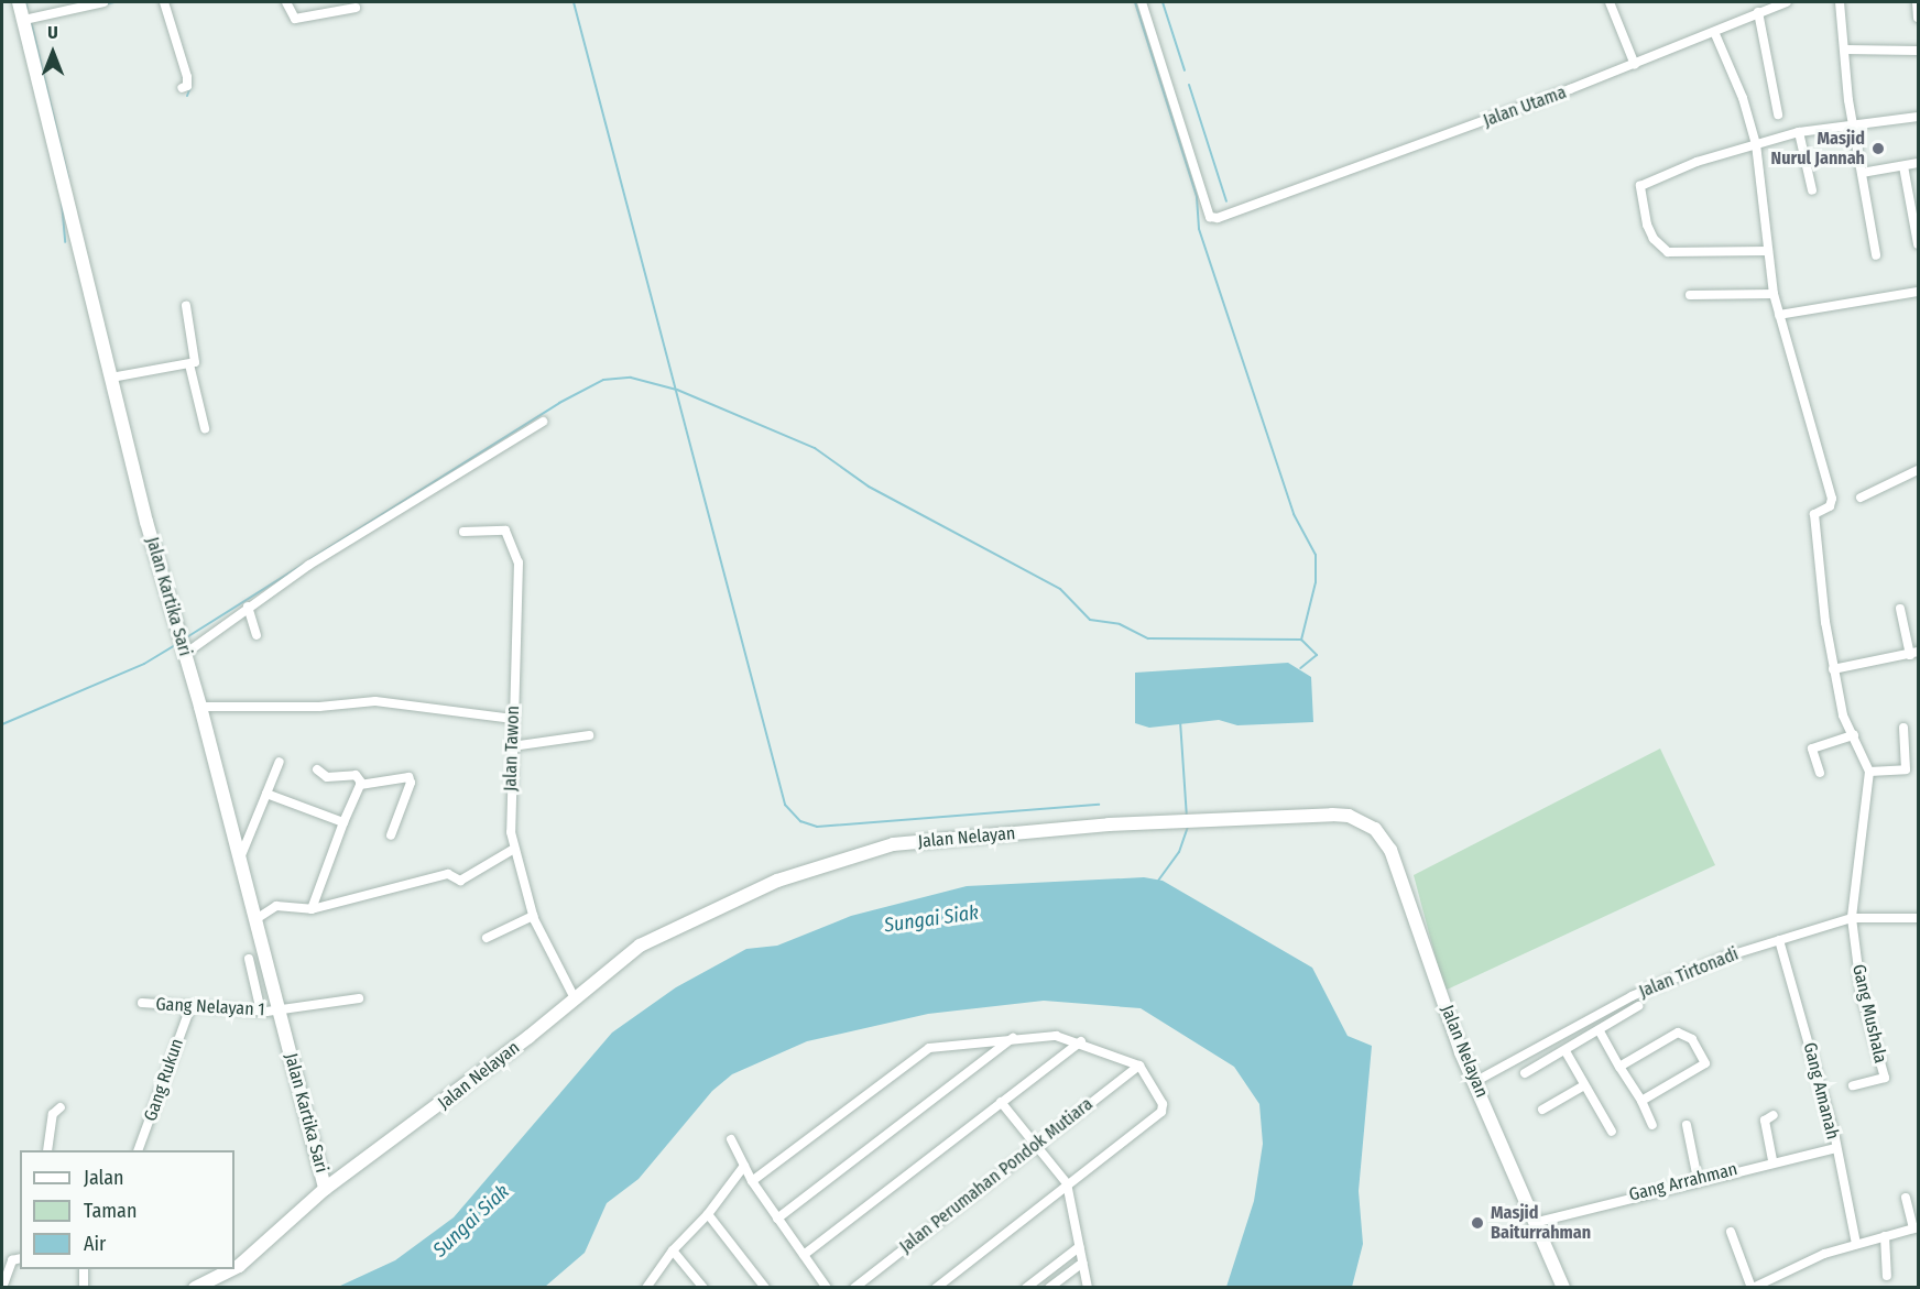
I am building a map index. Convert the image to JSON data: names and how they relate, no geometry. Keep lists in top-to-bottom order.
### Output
{
  "streets": {
    "main road": ["Jalan Kartika Sari", "Jalan Nelayan"],
    "street": [
      "Jalan Utama",
      "Jalan Tawon",
      "Jalan Tirtonadi",
      "Gang Nelayan 1",
      "Gang Mushala",
      "Gang Rukun",
      "Gang Amanah",
      "Jalan Perumahan Pondok Mutiara",
      "Gang Arrahman"
    ]
  },
  "crossings": [
    ["Jalan Kartika Sari", "Jalan Nelayan"],
    ["Jalan Kartika Sari", "Gang Nelayan 1"],
    ["Jalan Tawon", "Jalan Nelayan"],
    ["Jalan Nelayan", "Jalan Tirtonadi"],
    ["Jalan Nelayan", "Gang Arrahman"],
    ["Jalan Tirtonadi", "Gang Mushala"],
    ["Jalan Tirtonadi", "Gang Amanah"],
    ["Gang Nelayan 1", "Gang Rukun"],
    ["Gang Amanah", "Gang Arrahman"]
  ],
  "water": ["Sungai Siak"],
  "places": ["Masjid Nurul Jannah", "Masjid Baiturrahman"],
  "legend": ["Jalan", "Taman", "Air"],
  "north": "top"
}
